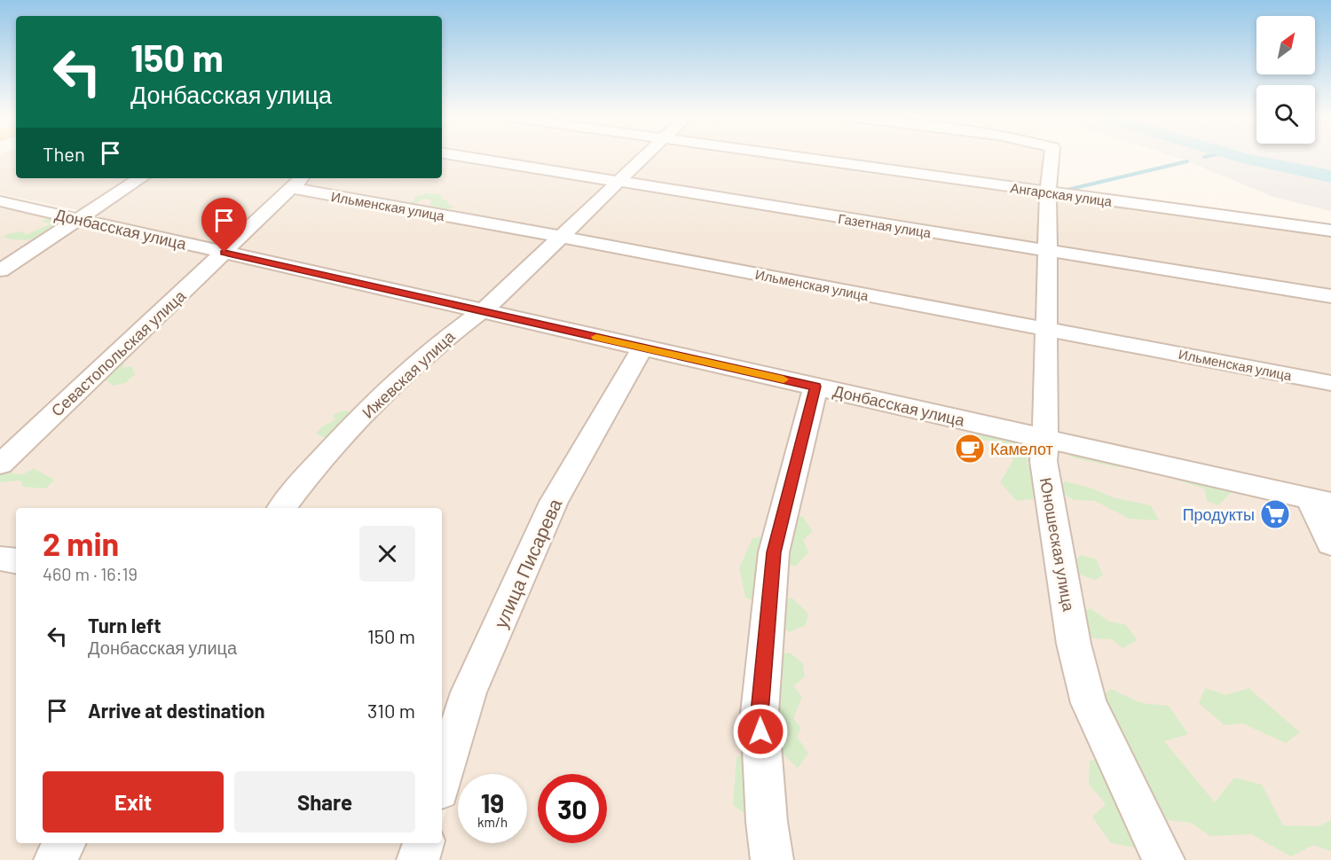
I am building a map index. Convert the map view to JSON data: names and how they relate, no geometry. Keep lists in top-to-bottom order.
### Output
{
  "streets": {
    "street": [
      "Ангарская улица",
      "Ильменская улица",
      "Газетная улица",
      "Донбасская улица",
      "Севастопольская улица",
      "Ижевская улица",
      "Юношеская улица",
      "улица Писарева"
    ]
  },
  "crossings": [
    ["Ангарская улица", "Юношеская улица"],
    ["Ильменская улица", "Севастопольская улица"],
    ["Ильменская улица", "Ижевская улица"],
    ["Ильменская улица", "Юношеская улица"],
    ["Газетная улица", "Ижевская улица"],
    ["Газетная улица", "Юношеская улица"],
    ["Донбасская улица", "Севастопольская улица"],
    ["Донбасская улица", "Ижевская улица"],
    ["Донбасская улица", "Юношеская улица"],
    ["Донбасская улица", "улица Писарева"]
  ],
  "places": {
    "cafe": ["Камелот"],
    "supermarket": ["Продукты"]
  },
  "north": "top right",
  "page": {
    "turn": ["150 m", "Донбасская улица"],
    "then": "Then",
    "heading": ["2 min", "460 m · 16:19"],
    "list": [
      {
        "name": "Turn left",
        "note": "Донбасская улица",
        "value": "150 m"
      },
      {
        "name": "Arrive at destination",
        "value": "310 m"
      }
    ],
    "buttons": ["Exit", "Share"],
    "speed": "19 km/h",
    "limit": "30"
  }
}
